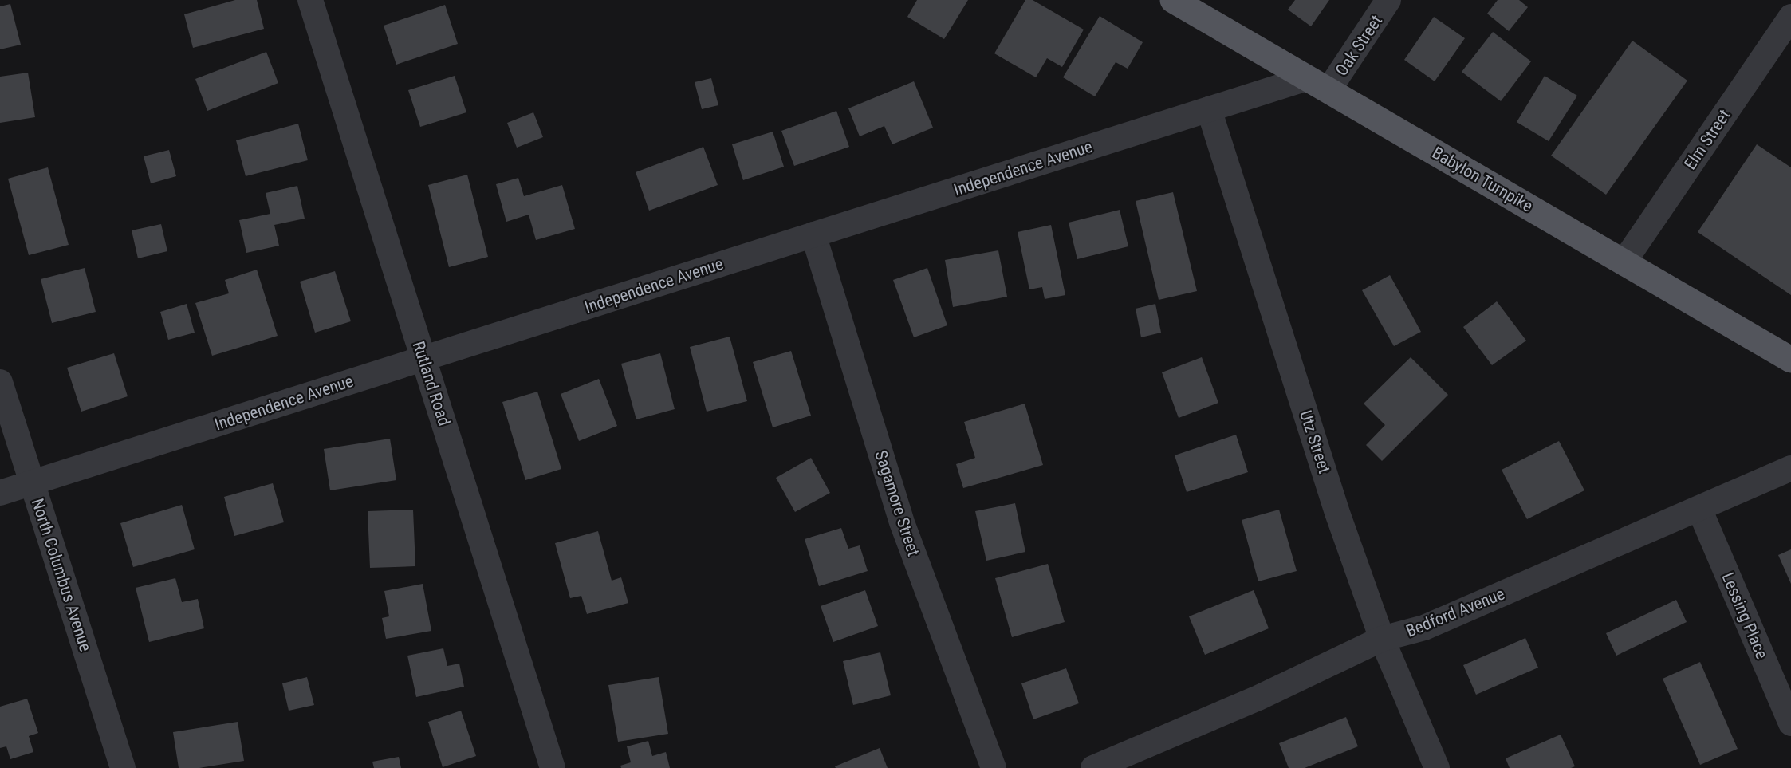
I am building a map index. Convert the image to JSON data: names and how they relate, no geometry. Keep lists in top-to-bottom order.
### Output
{
  "streets": {
    "main road": ["Babylon Turnpike"],
    "street": [
      "Oak Street",
      "Elm Street",
      "Independence Avenue",
      "Rutland Road",
      "Utz Street",
      "Sagamore Street",
      "North Columbus Avenue",
      "Bedford Avenue",
      "Lessing Place"
    ]
  },
  "crossings": [
    ["Oak Street", "Independence Avenue"],
    ["Oak Street", "Babylon Turnpike"],
    ["Elm Street", "Babylon Turnpike"],
    ["Independence Avenue", "Babylon Turnpike"],
    ["Independence Avenue", "Rutland Road"],
    ["Independence Avenue", "Utz Street"],
    ["Independence Avenue", "Sagamore Street"],
    ["Independence Avenue", "North Columbus Avenue"],
    ["Utz Street", "Bedford Avenue"],
    ["Bedford Avenue", "Lessing Place"]
  ]
}
